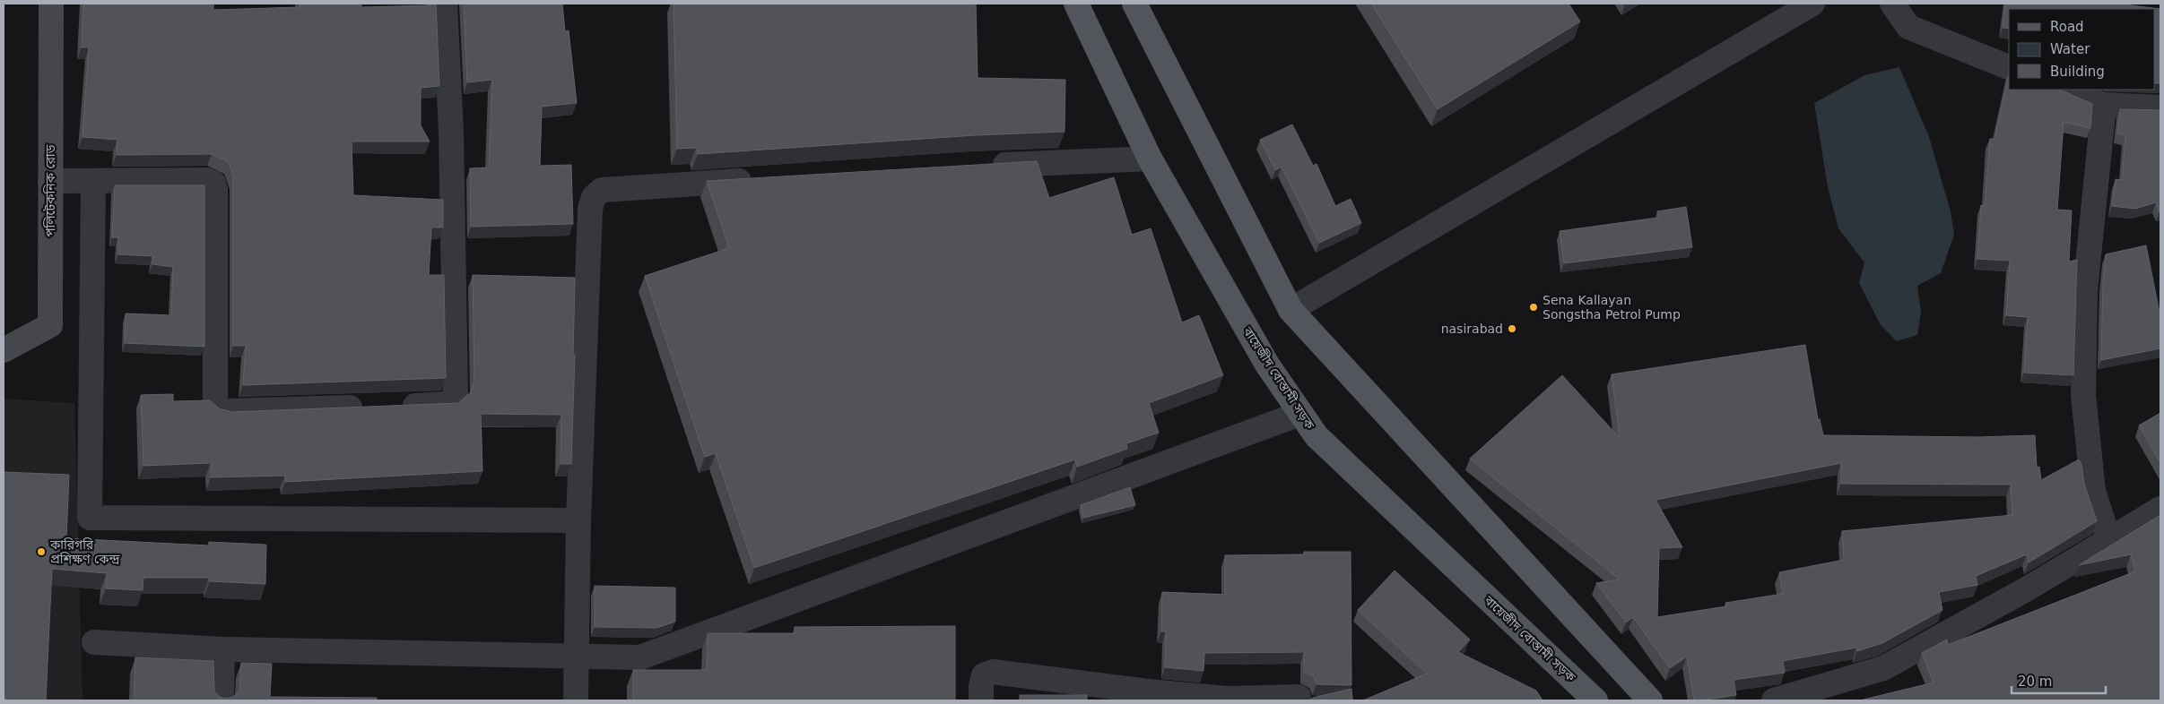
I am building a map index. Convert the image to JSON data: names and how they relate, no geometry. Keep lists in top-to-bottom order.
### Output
{
  "streets": {
    "main road": ["পলিটেকনিক রোড", "বায়েজীদ বোস্তামী সড়ক"]
  },
  "places": ["Sena Kallayan Songstha Petrol Pump", "nasirabad", "কারিগরি প্রশিক্ষণ কেন্দ্র"],
  "legend": ["Road", "Water", "Building"],
  "scale_bar": "20 m"
}
